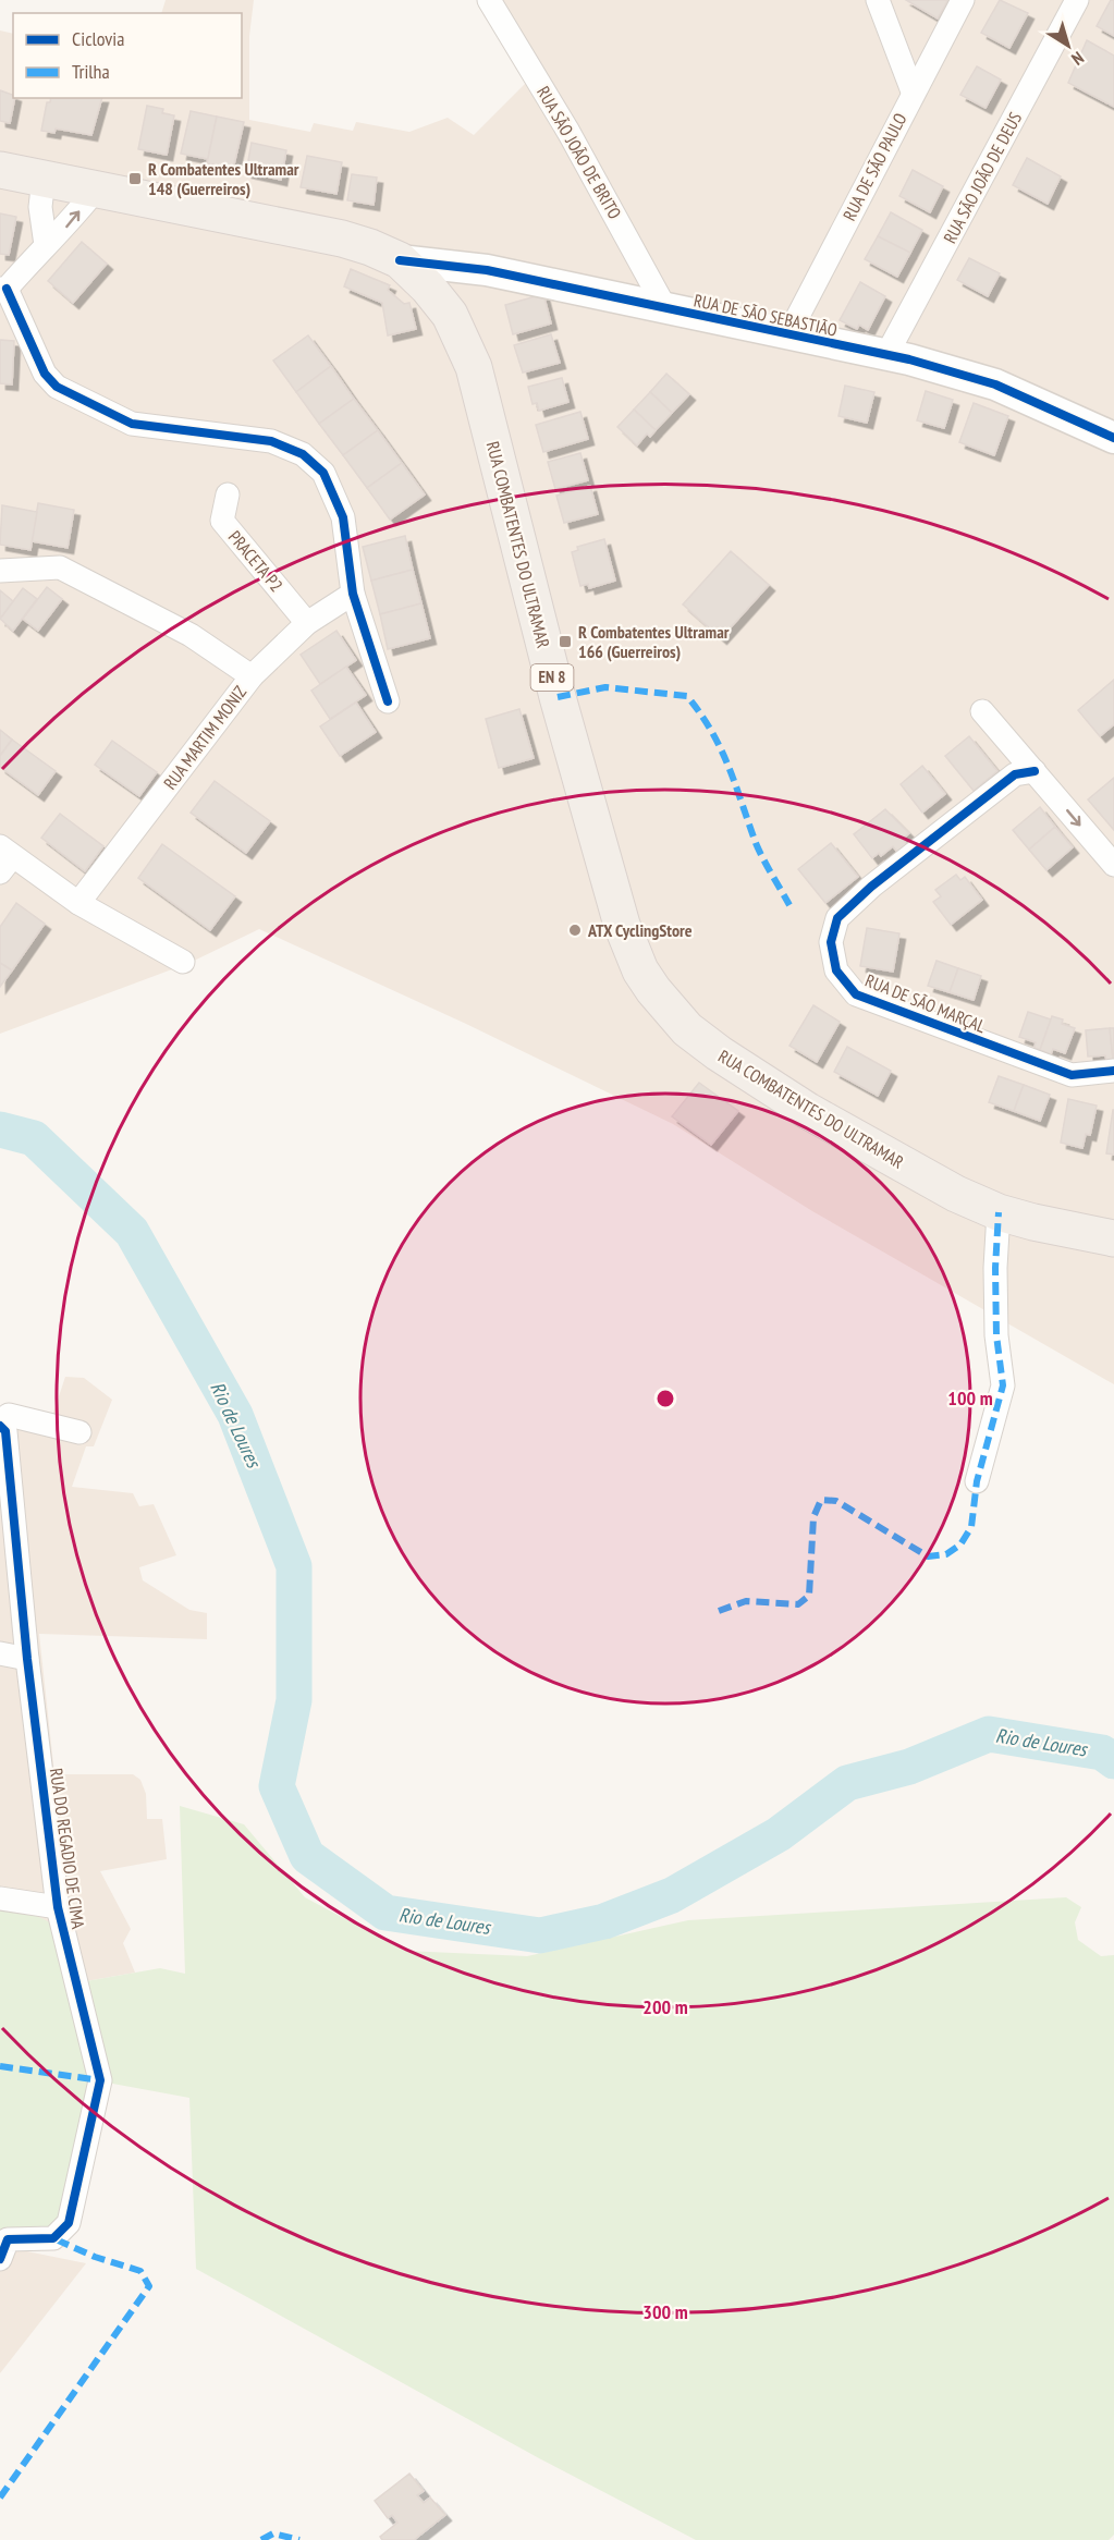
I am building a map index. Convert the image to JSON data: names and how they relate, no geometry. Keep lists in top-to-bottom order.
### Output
{
  "streets": {
    "main road": ["RUA COMBATENTES DO ULTRAMAR", "EN 8"],
    "street": [
      "RUA SÃO JOÃO DE BRITO",
      "RUA DE SÃO PAULO",
      "RUA SÃO JOÃO DE DEUS",
      "RUA DE SÃO SEBASTIÃO",
      "PRACETA P2",
      "RUA MARTIM MONIZ",
      "RUA DE SÃO MARÇAL",
      "RUA DO REGADIO DE CIMA"
    ]
  },
  "crossings": [
    ["RUA SÃO JOÃO DE BRITO", "RUA DE SÃO SEBASTIÃO"],
    ["RUA DE SÃO PAULO", "RUA DE SÃO SEBASTIÃO"],
    ["RUA SÃO JOÃO DE DEUS", "RUA DE SÃO SEBASTIÃO"],
    ["RUA DE SÃO SEBASTIÃO", "RUA COMBATENTES DO ULTRAMAR"],
    ["PRACETA P2", "RUA MARTIM MONIZ"]
  ],
  "water": ["Rio de Loures"],
  "places": {
    "transit": ["R Combatentes Ultramar 148 (Guerreiros)", "R Combatentes Ultramar 166 (Guerreiros)"],
    "other": ["ATX CyclingStore"]
  },
  "legend": ["Ciclovia", "Trilha"],
  "north": "bottom right",
  "rings": ["100 m", "200 m", "300 m"]
}
